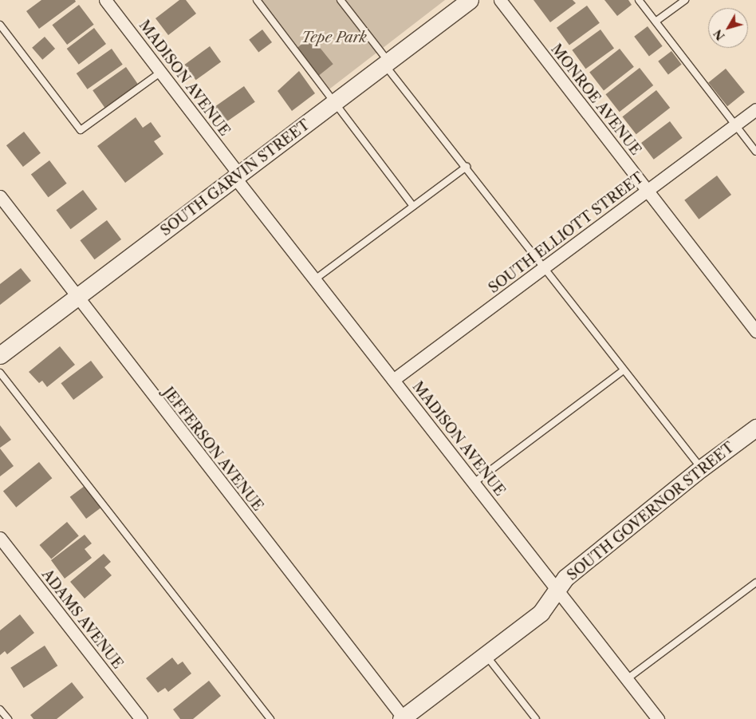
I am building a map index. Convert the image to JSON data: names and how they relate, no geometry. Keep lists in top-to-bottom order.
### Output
{
  "streets": {
    "street": [
      "MADISON AVENUE",
      "MONROE AVENUE",
      "SOUTH GARVIN STREET",
      "SOUTH ELLIOTT STREET",
      "JEFFERSON AVENUE",
      "SOUTH GOVERNOR STREET",
      "ADAMS AVENUE"
    ]
  },
  "crossings": [
    ["MADISON AVENUE", "SOUTH GARVIN STREET"],
    ["MADISON AVENUE", "SOUTH ELLIOTT STREET"],
    ["MADISON AVENUE", "SOUTH GOVERNOR STREET"],
    ["MONROE AVENUE", "SOUTH ELLIOTT STREET"],
    ["SOUTH GARVIN STREET", "JEFFERSON AVENUE"],
    ["JEFFERSON AVENUE", "SOUTH GOVERNOR STREET"]
  ],
  "parks": ["Tepe Park"],
  "north": "bottom left"
}
